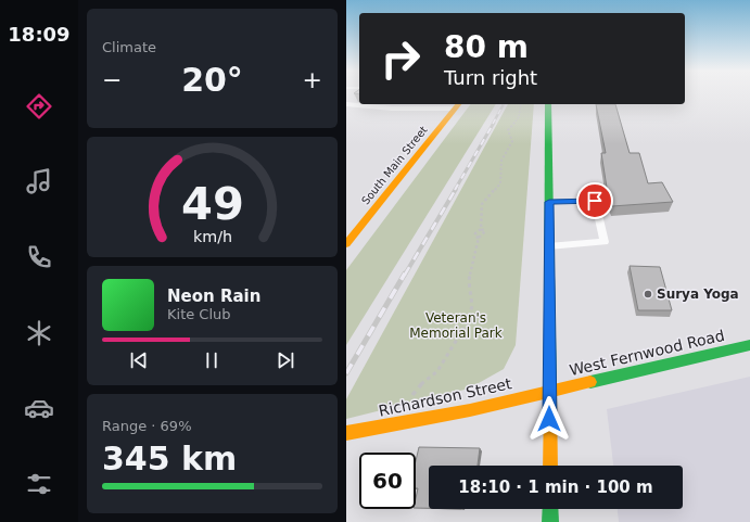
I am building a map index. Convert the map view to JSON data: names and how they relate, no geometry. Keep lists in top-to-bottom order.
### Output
{
  "streets": {
    "street": ["South Main Street", "West Fernwood Road", "Richardson Street"]
  },
  "crossings": [
    ["West Fernwood Road", "Richardson Street"]
  ],
  "parks": ["Veteran's Memorial Park"],
  "places": ["Surya Yoga"],
  "page": {
    "tabs": "18:09",
    "tile": [
      "Climate",
      ["Range · 69%", "345 km"]
    ],
    "turn": ["80 m", "Turn right"],
    "heat": ["−", "20°", "+"],
    "song": ["Neon Rain", "Kite Club"],
    "limit": "60",
    "trip": "18:10 · 1 min · 100 m",
    "gauge": ["49", "km/h"]
  }
}
